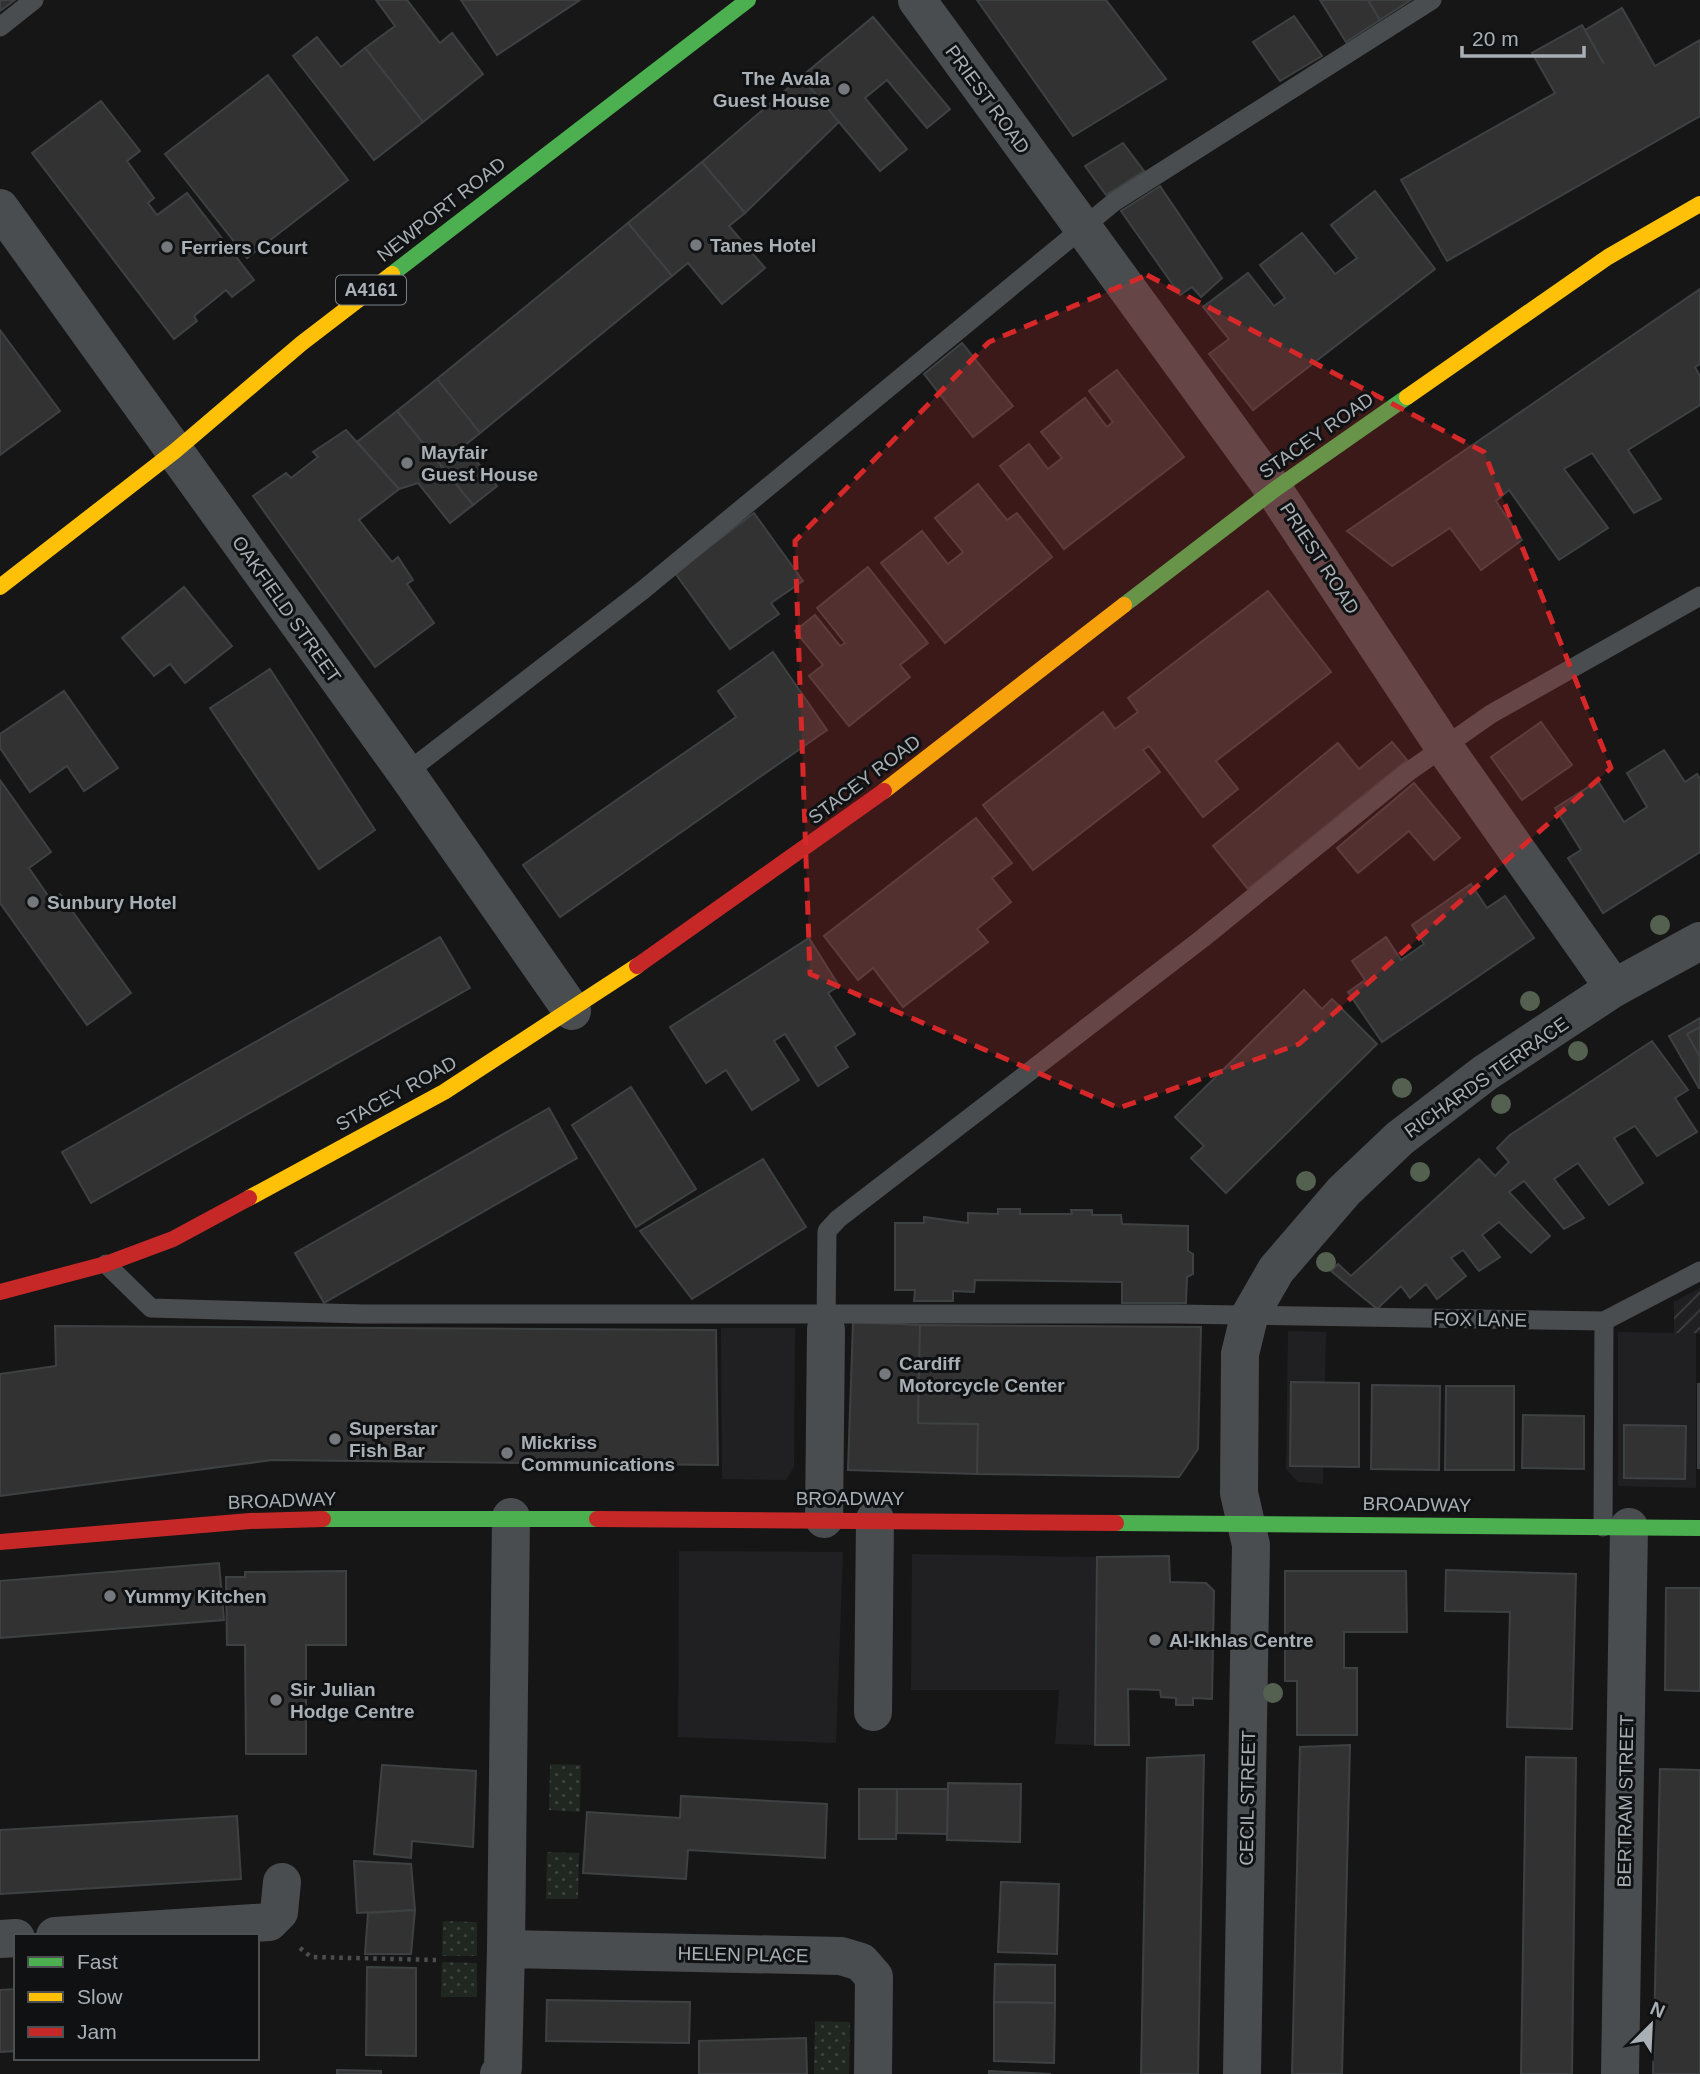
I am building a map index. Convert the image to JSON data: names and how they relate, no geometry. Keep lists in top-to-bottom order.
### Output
{
  "streets": {
    "main road": [
      "NEWPORT ROAD",
      "A4161",
      "STACEY ROAD",
      "BROADWAY"
    ],
    "street": [
      "PRIEST ROAD",
      "OAKFIELD STREET",
      "RICHARDS TERRACE",
      "CECIL STREET",
      "BERTRAM STREET",
      "HELEN PLACE"
    ],
    "lane": ["FOX LANE"]
  },
  "crossings": [
    ["PRIEST ROAD", "STACEY ROAD"],
    ["PRIEST ROAD", "RICHARDS TERRACE"],
    ["NEWPORT ROAD", "OAKFIELD STREET"],
    ["STACEY ROAD", "OAKFIELD STREET"],
    ["STACEY ROAD", "FOX LANE"],
    ["RICHARDS TERRACE", "FOX LANE"],
    ["RICHARDS TERRACE", "BROADWAY"],
    ["RICHARDS TERRACE", "CECIL STREET"],
    ["BROADWAY", "CECIL STREET"],
    ["BROADWAY", "BERTRAM STREET"]
  ],
  "places": [
    "The Avala Guest House",
    "Tanes Hotel",
    "Ferriers Court",
    "Mayfair Guest House",
    "Sunbury Hotel",
    "Cardiff Motorcycle Center",
    "Superstar Fish Bar",
    "Mickriss Communications",
    "Yummy Kitchen",
    "Al-Ikhlas Centre",
    "Sir Julian Hodge Centre"
  ],
  "legend": ["Fast", "Slow", "Jam"],
  "scale_bar": "20 m",
  "north": "top right"
}
